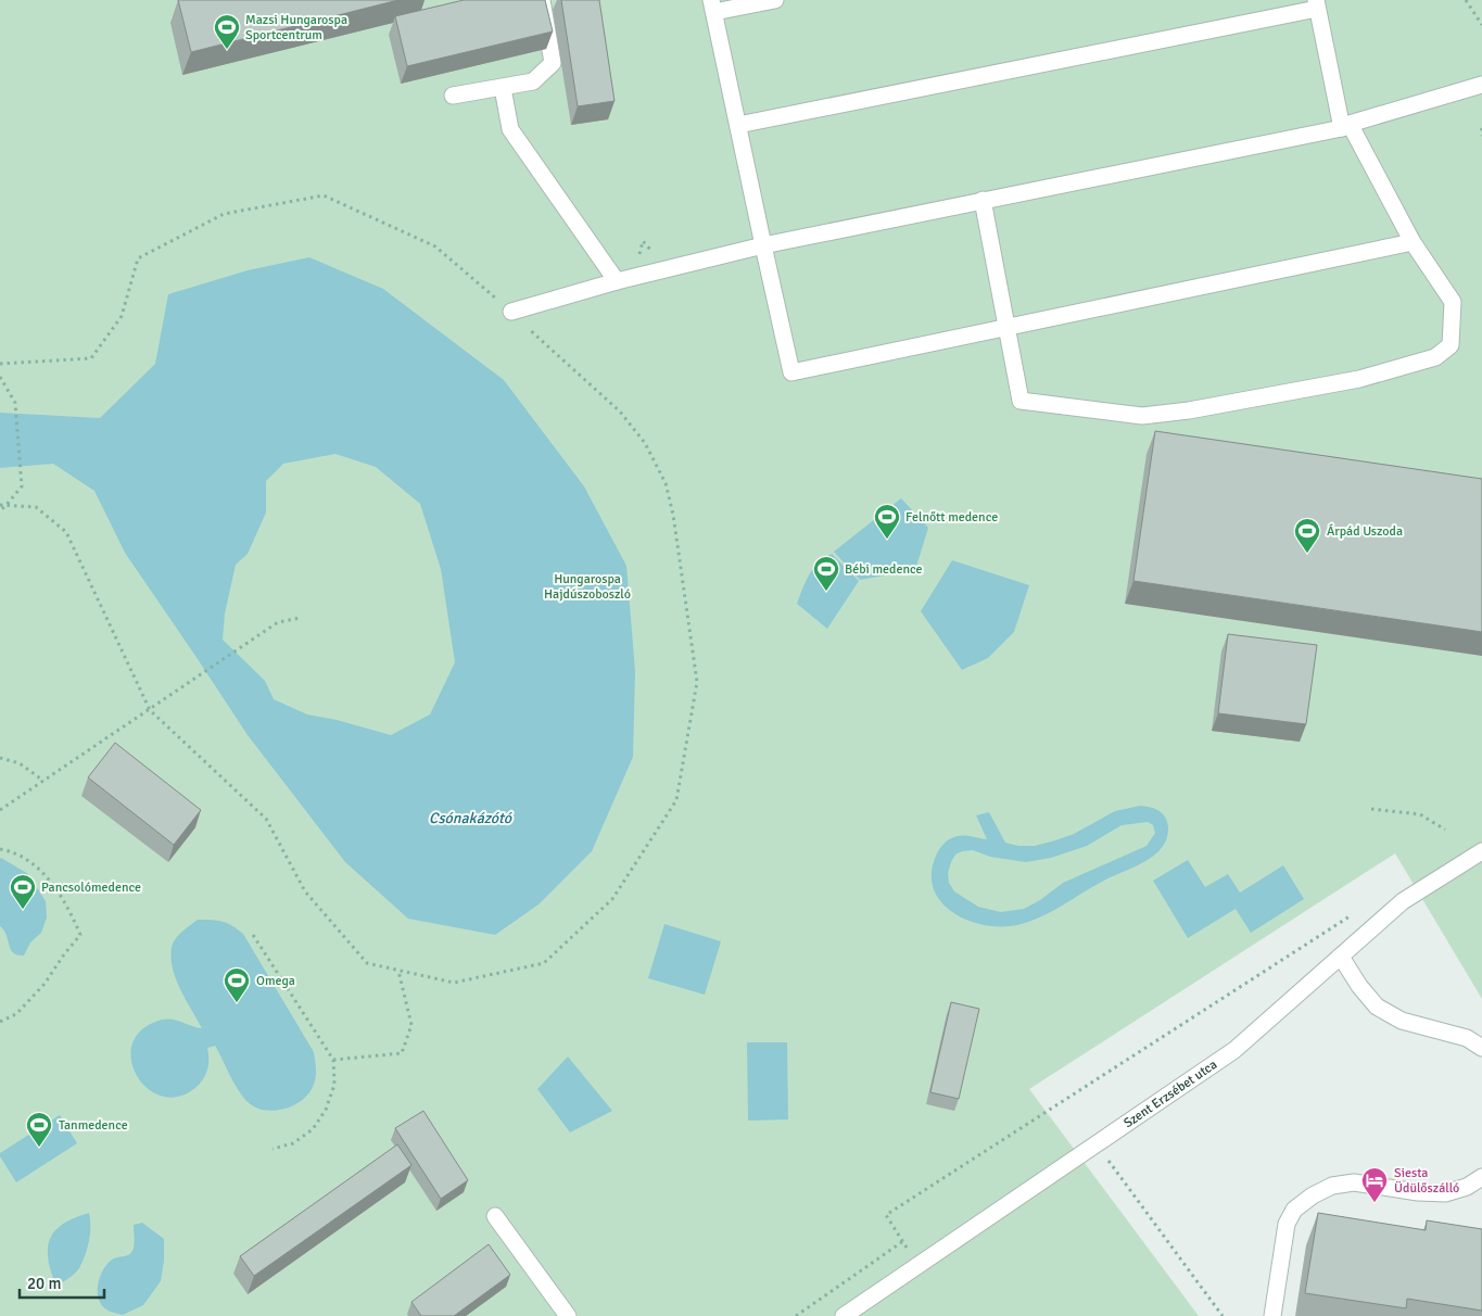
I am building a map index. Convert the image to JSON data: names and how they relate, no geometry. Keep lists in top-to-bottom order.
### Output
{
  "streets": {
    "street": ["Szent Erzsébet utca"]
  },
  "water": ["Csónakázótó"],
  "parks": ["Hungarospa Hajdúszoboszló"],
  "places": {
    "sports": [
      "Mazsi Hungarospa Sportcentrum",
      "Felnőtt medence",
      "Árpád Uszoda",
      "Bébi medence",
      "Pancsolómedence",
      "Omega",
      "Tanmedence"
    ],
    "hotel": ["Siesta Üdülőszálló"]
  },
  "scale_bar": "20 m"
}
